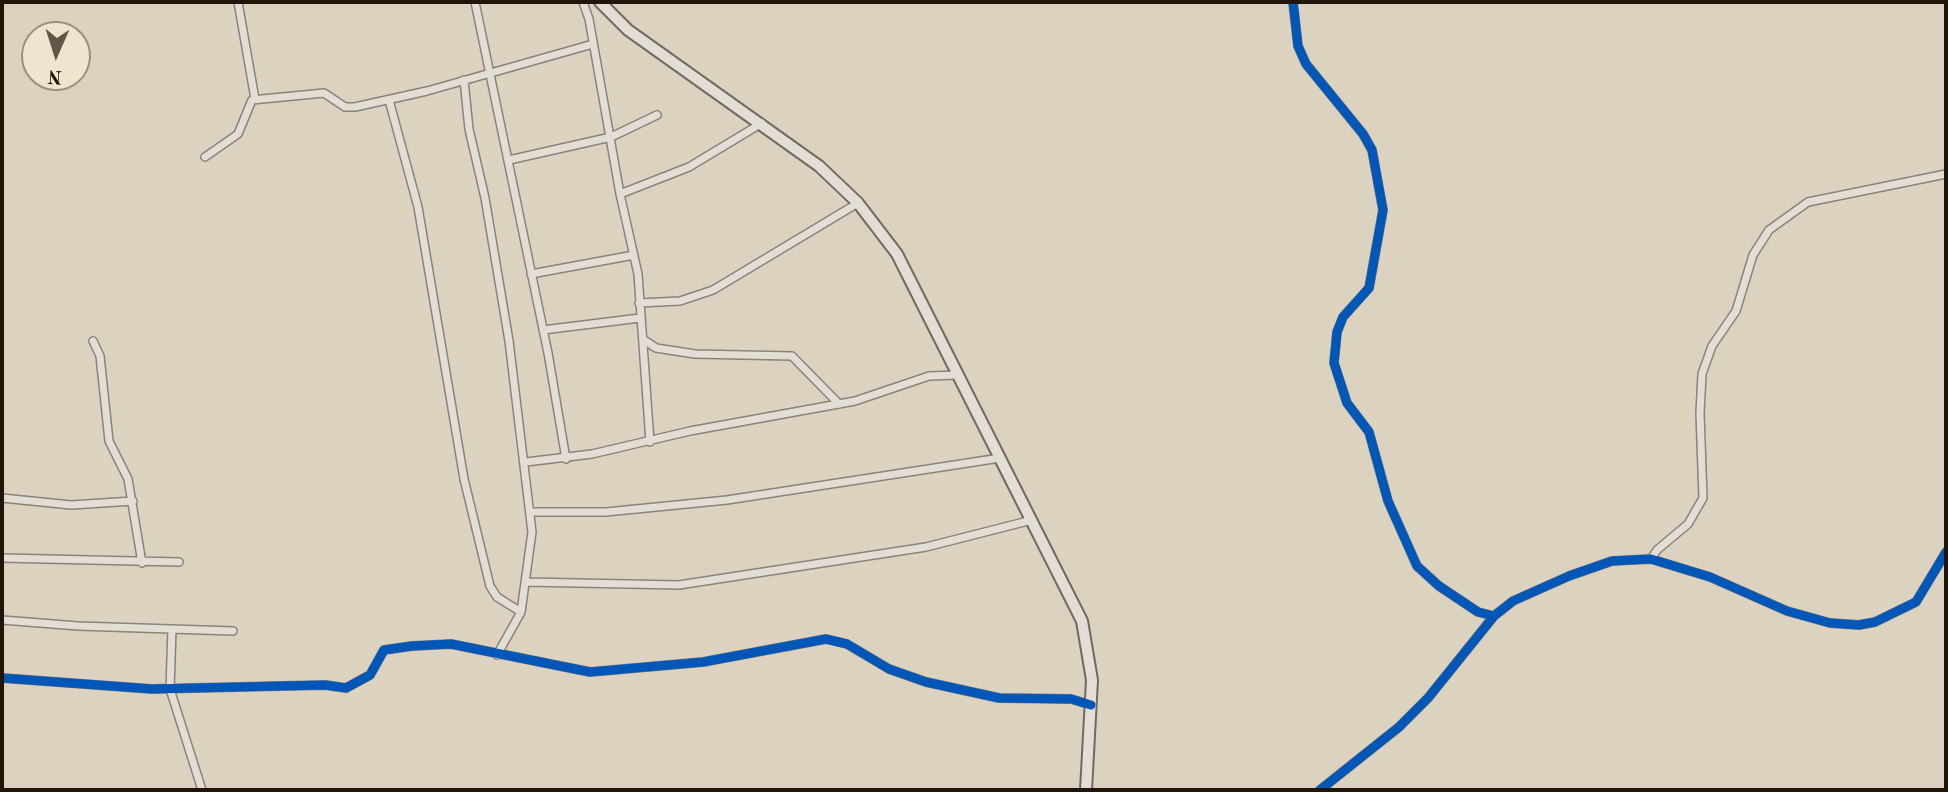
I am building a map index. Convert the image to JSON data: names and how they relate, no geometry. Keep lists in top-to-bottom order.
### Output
{
  "north": "bottom"
}
